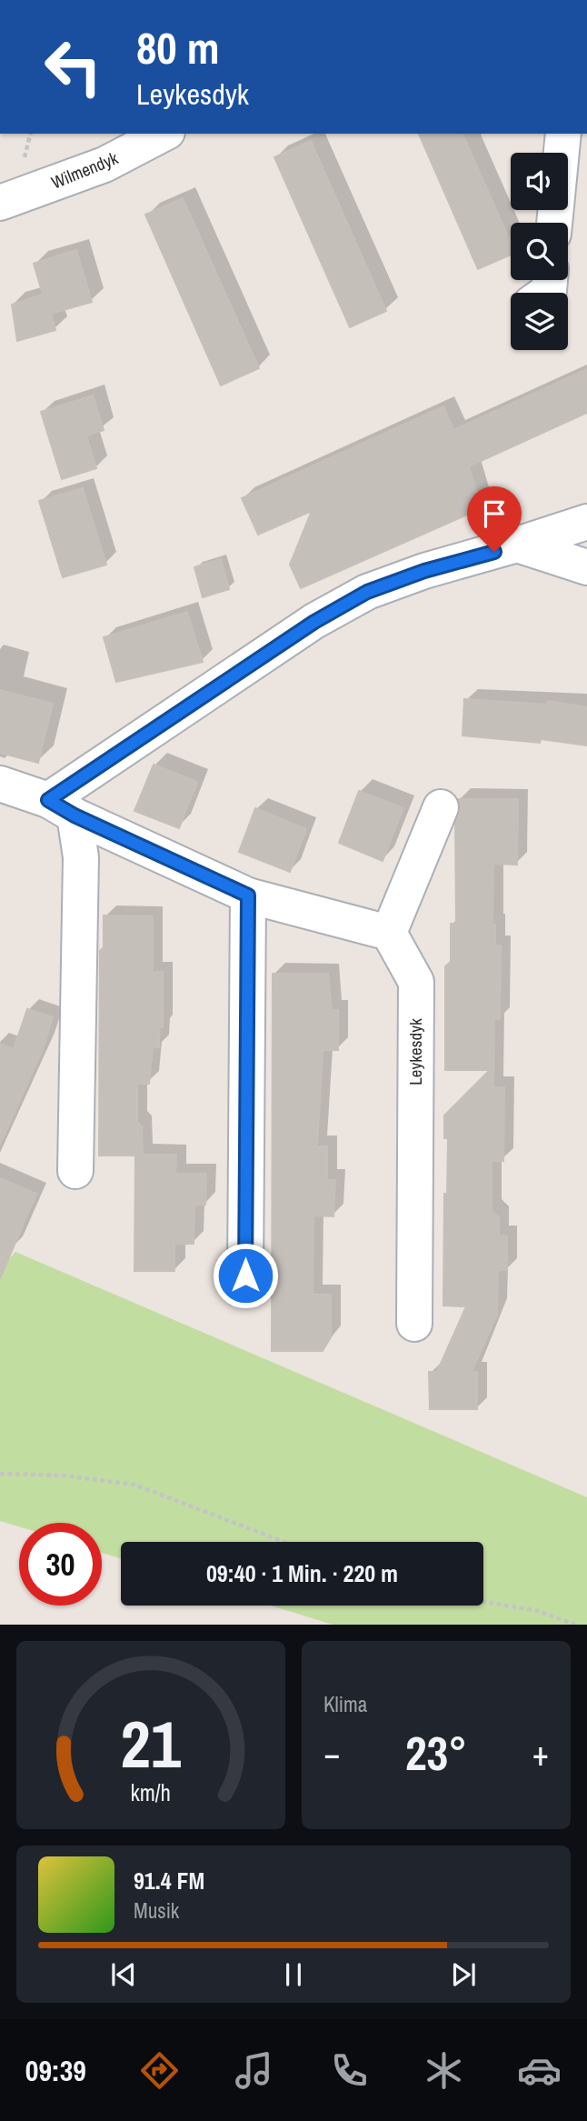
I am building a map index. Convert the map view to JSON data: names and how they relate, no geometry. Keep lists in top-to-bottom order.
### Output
{
  "streets": {
    "street": ["Wilmendyk", "Leykesdyk"]
  },
  "page": {
    "turn": ["80 m", "Leykesdyk"],
    "limit": "30",
    "trip": "09:40 · 1 Min. · 220 m",
    "tile": "Klima",
    "heat": ["−", "23°", "+"],
    "song": ["91.4 FM", "Musik"],
    "tabs": "09:39",
    "gauge": ["21", "km/h"]
  }
}
